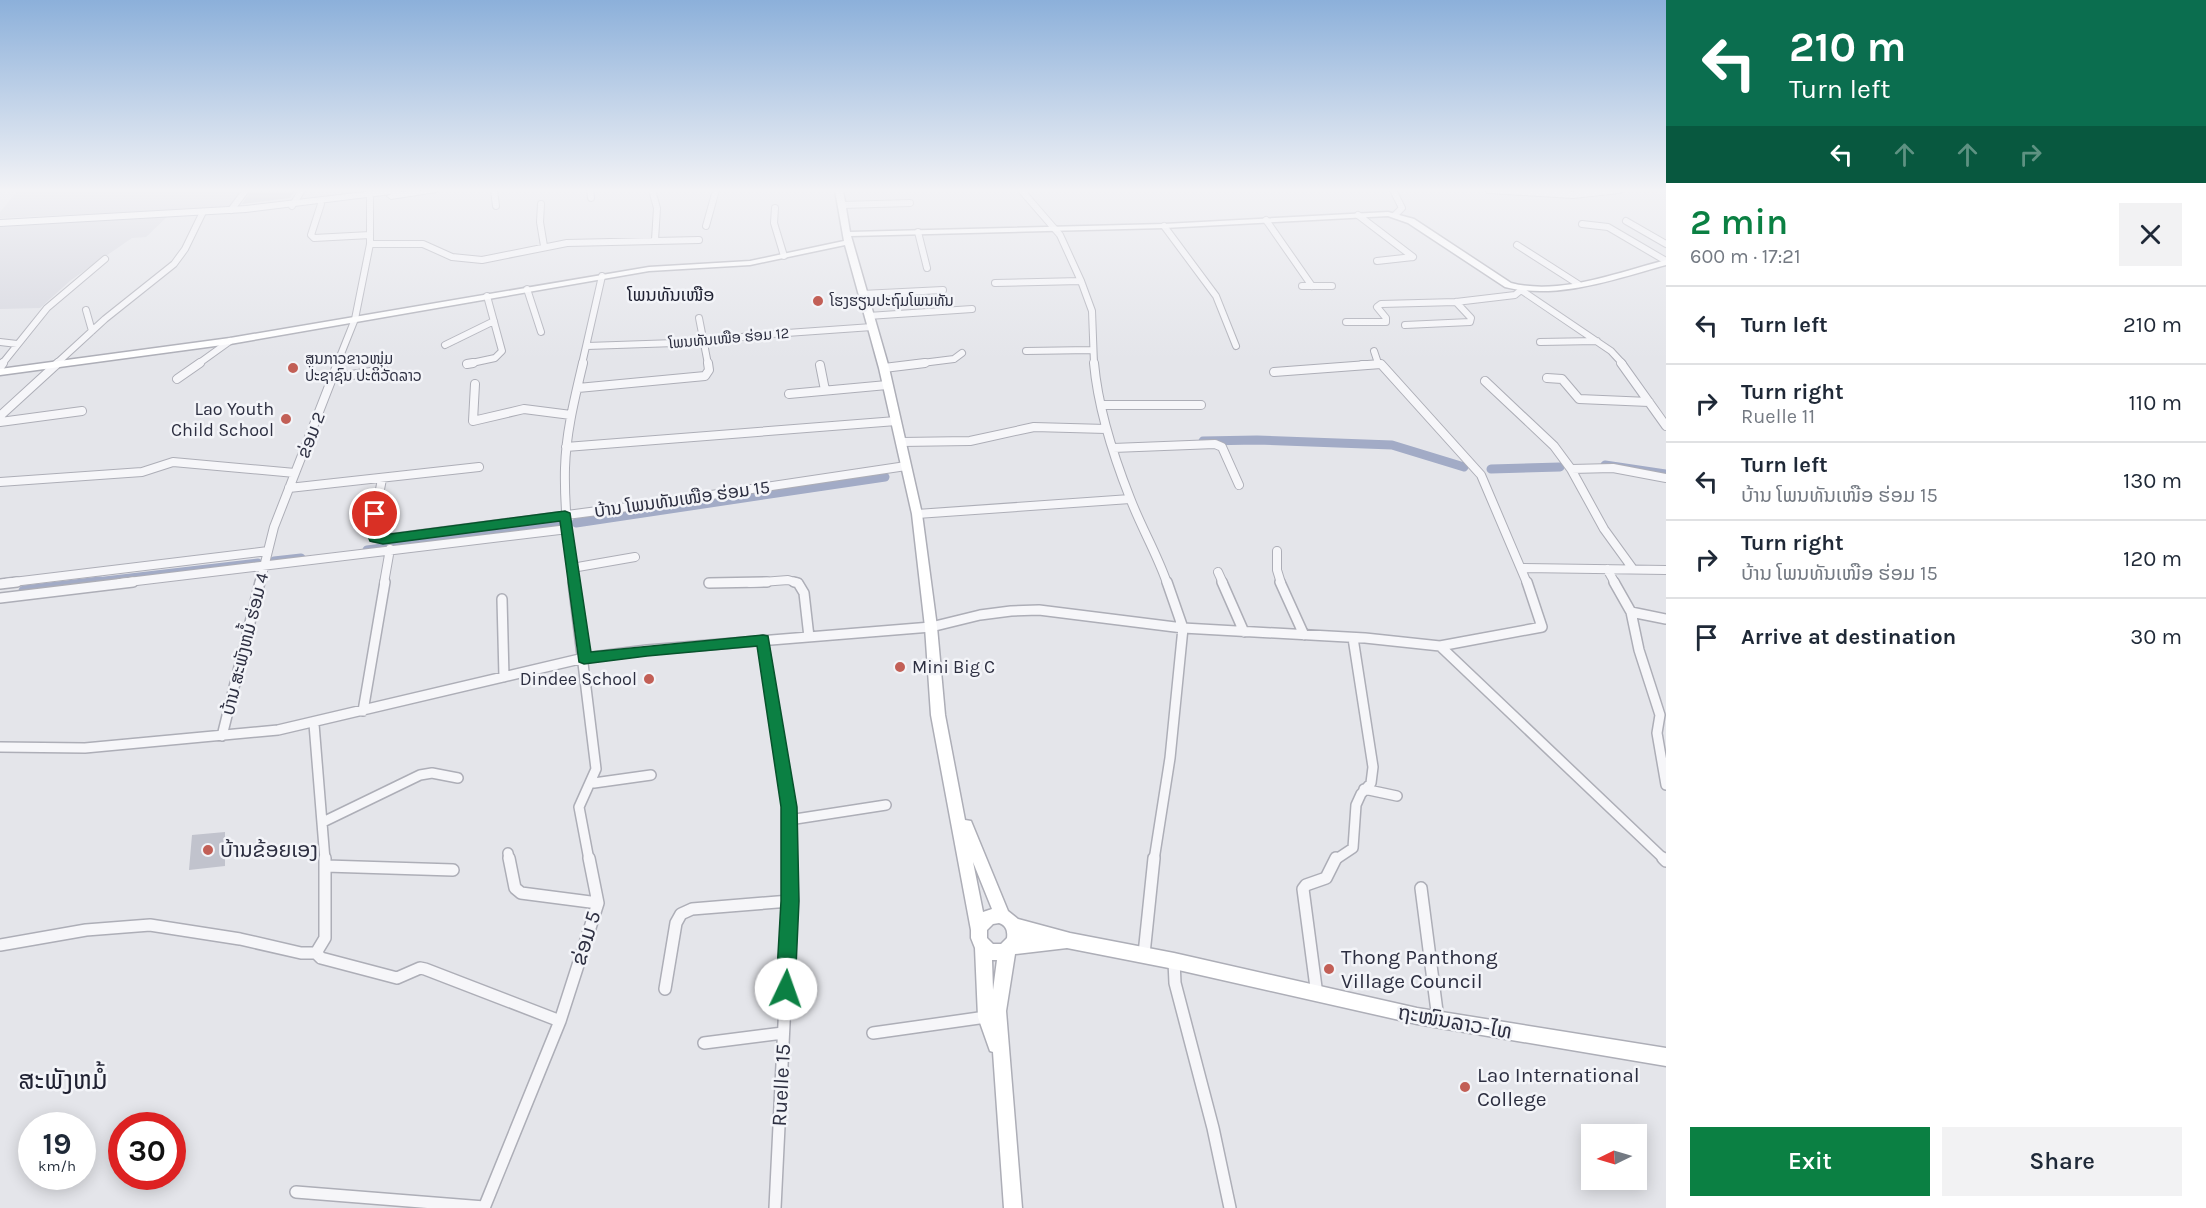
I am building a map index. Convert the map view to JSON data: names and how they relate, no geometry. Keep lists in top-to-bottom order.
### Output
{
  "streets": {
    "street": [
      "ໂພນທັນເໜືອ ຮ່ອມ 12",
      "ຂ່ອມ 2",
      "ບ້ານ ໂພນທັນເໜືອ ຮ່ອມ 15",
      "ບ້ານ ສະພັງຫມໍ້ ຮ່ອມ 4",
      "ຂ່ອມ 5",
      "ຖະໜົນລາວ-ໄທ",
      "Ruelle 15"
    ]
  },
  "crossings": [
    ["ຂ່ອມ 2", "ບ້ານ ສະພັງຫມໍ້ ຮ່ອມ 4"]
  ],
  "districts": ["ໂພນທັນເໜືອ", "ສະພັງຫມໍ້"],
  "places": [
    "ໂຮງຮຽນປະຖົມໂພນທັນ",
    "ສູນກາວຂາວໜຸ່ມ ປະຊາຊົນ ປະຕິວັດລາວ",
    "Lao Youth Child School",
    "Mini Big C",
    "Dindee School",
    "ບ້ານຂ້ອຍເອງ",
    "Thong Panthong Village Council",
    "Lao International College"
  ],
  "north": "left",
  "page": {
    "turn": ["210 m", "Turn left"],
    "heading": ["2 min", "600 m · 17:21"],
    "list": [
      {
        "name": "Turn left",
        "value": "210 m"
      },
      {
        "name": "Turn right",
        "note": "Ruelle 11",
        "value": "110 m"
      },
      {
        "name": "Turn left",
        "note": "ບ້ານ ໂພນທັນເໜືອ ຮ່ອມ 15",
        "value": "130 m"
      },
      {
        "name": "Turn right",
        "note": "ບ້ານ ໂພນທັນເໜືອ ຮ່ອມ 15",
        "value": "120 m"
      },
      {
        "name": "Arrive at destination",
        "value": "30 m"
      }
    ],
    "speed": "19 km/h",
    "limit": "30",
    "buttons": ["Exit", "Share"]
  }
}
